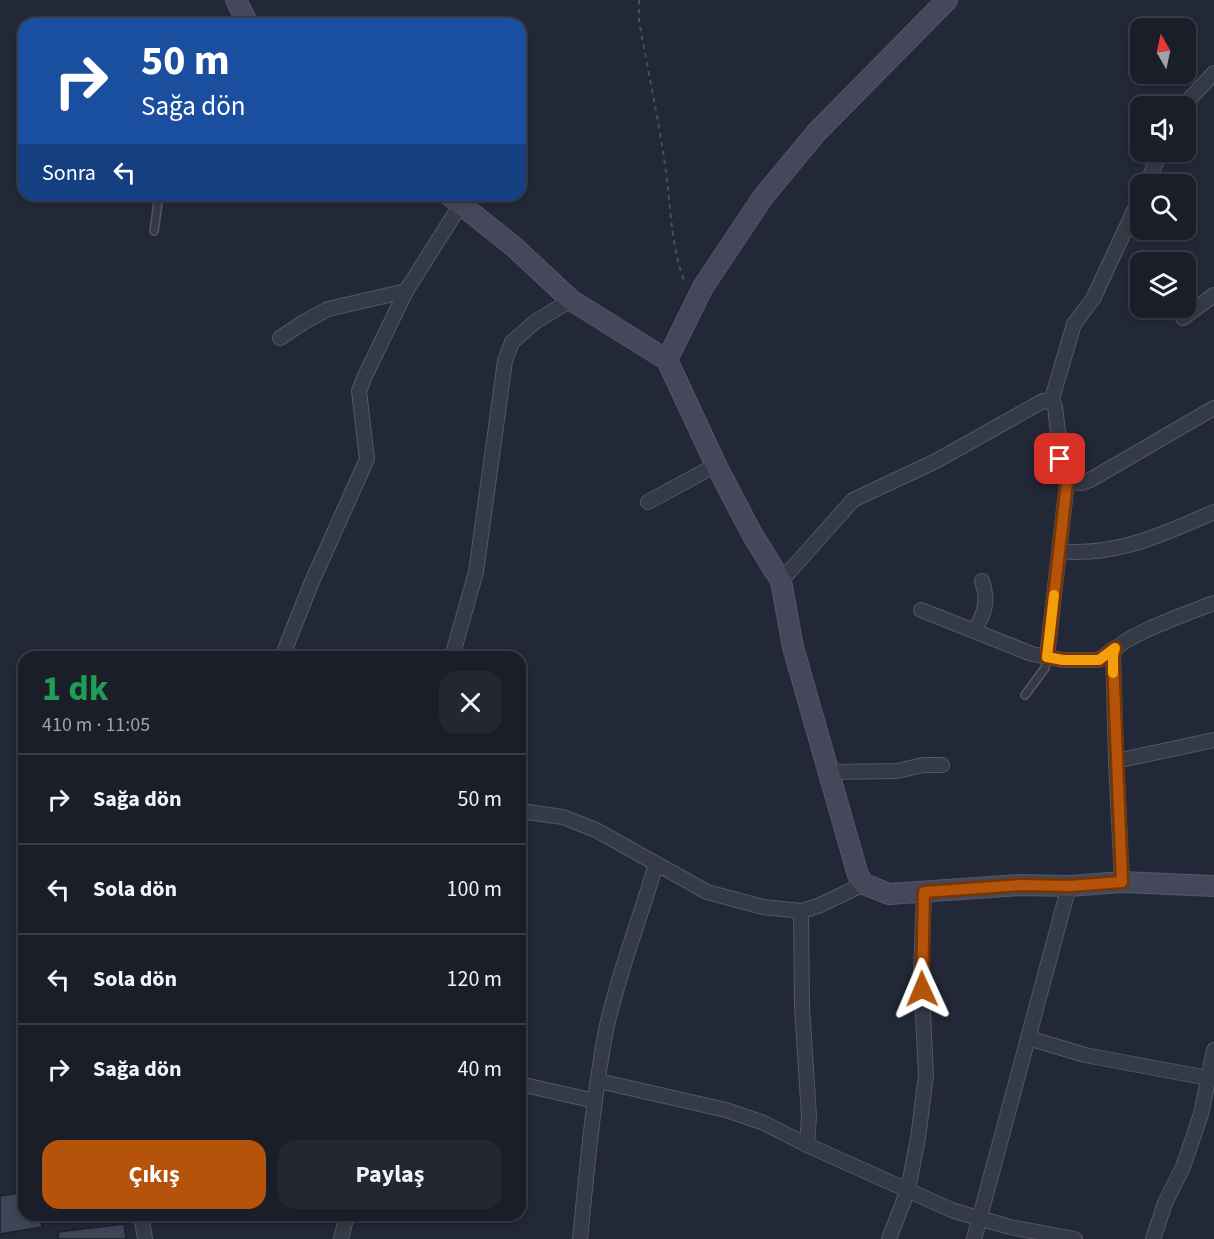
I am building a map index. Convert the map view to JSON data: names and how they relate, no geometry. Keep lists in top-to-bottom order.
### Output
{
  "north": "top",
  "page": {
    "turn": ["50 m", "Sağa dön"],
    "then": "Sonra",
    "heading": ["1 dk", "410 m · 11:05"],
    "list": [
      {
        "name": "Sağa dön",
        "value": "50 m"
      },
      {
        "name": "Sola dön",
        "value": "100 m"
      },
      {
        "name": "Sola dön",
        "value": "120 m"
      },
      {
        "name": "Sağa dön",
        "value": "40 m"
      }
    ],
    "buttons": ["Çıkış", "Paylaş"]
  }
}
